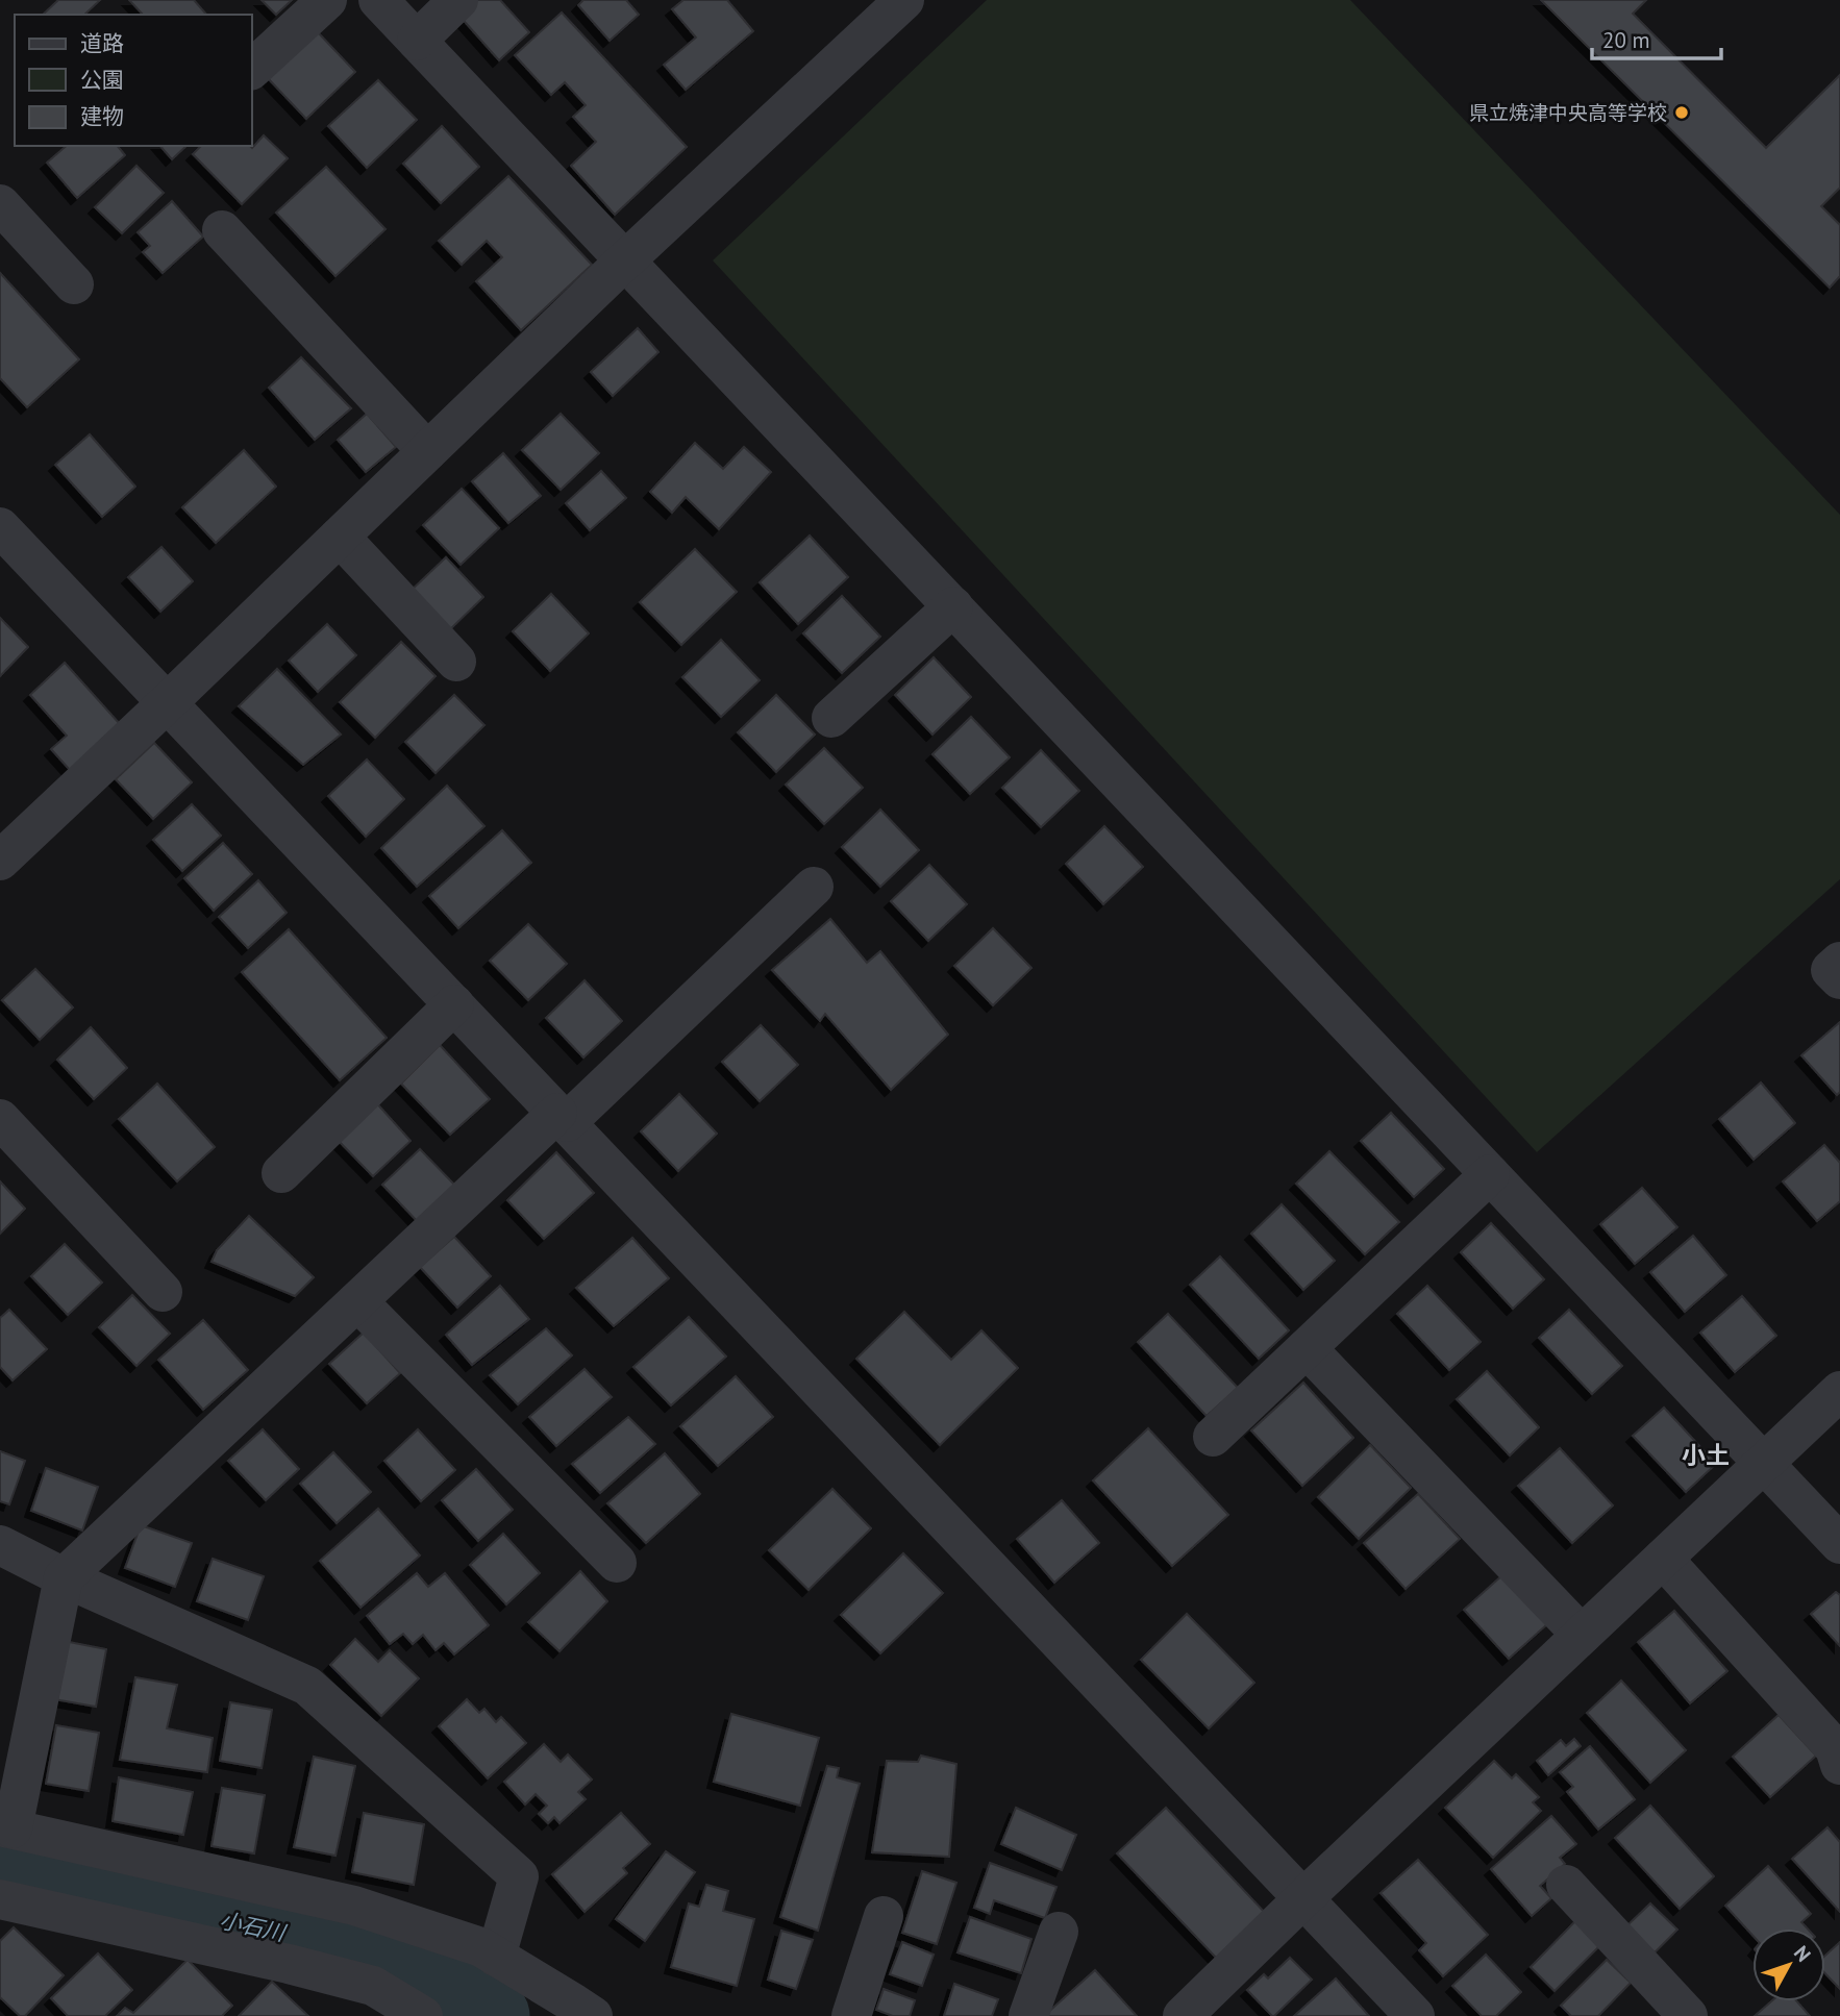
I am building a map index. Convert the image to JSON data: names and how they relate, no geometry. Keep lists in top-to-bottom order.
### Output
{
  "districts": ["小土"],
  "water": ["小石川"],
  "places": ["県立焼津中央高等学校"],
  "legend": ["道路", "公園", "建物"],
  "scale_bar": "20 m",
  "north": "top right"
}
